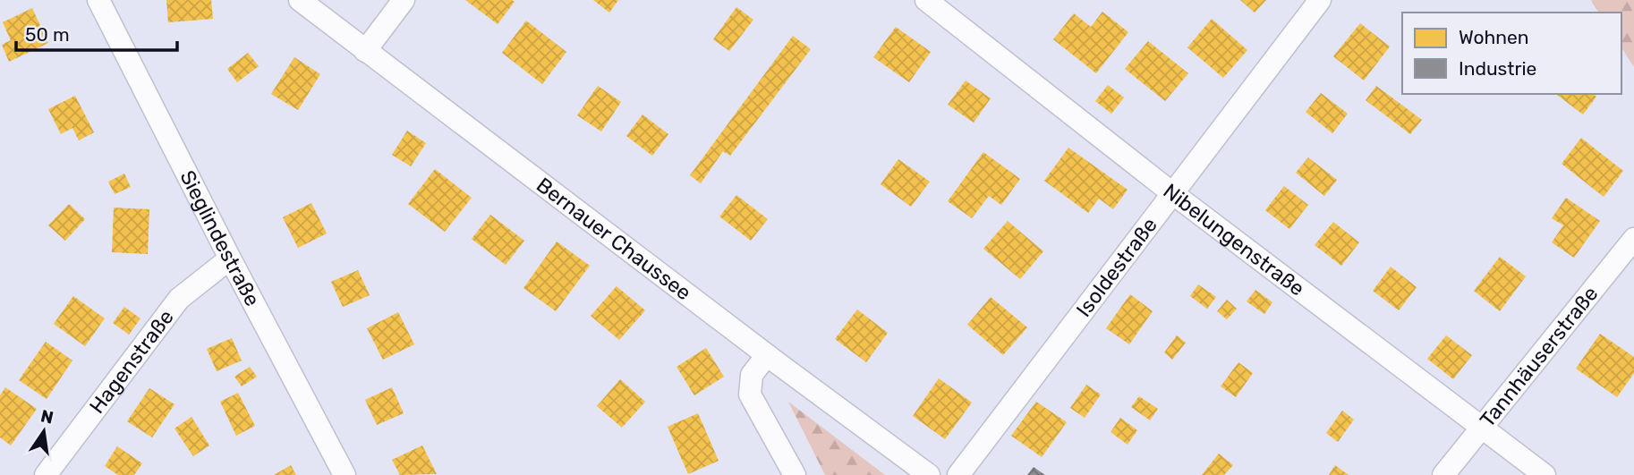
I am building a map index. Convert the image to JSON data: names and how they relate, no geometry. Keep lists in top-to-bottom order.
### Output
{
  "streets": {
    "street": [
      "Sieglindestraße",
      "Bernauer Chaussee",
      "Nibelungenstraße",
      "Isoldestraße",
      "Tannhäuserstraße",
      "Hagenstraße"
    ]
  },
  "crossings": [
    ["Sieglindestraße", "Hagenstraße"],
    ["Nibelungenstraße", "Isoldestraße"],
    ["Nibelungenstraße", "Tannhäuserstraße"]
  ],
  "legend": ["Wohnen", "Industrie"],
  "scale_bar": "50 m",
  "north": "top"
}
